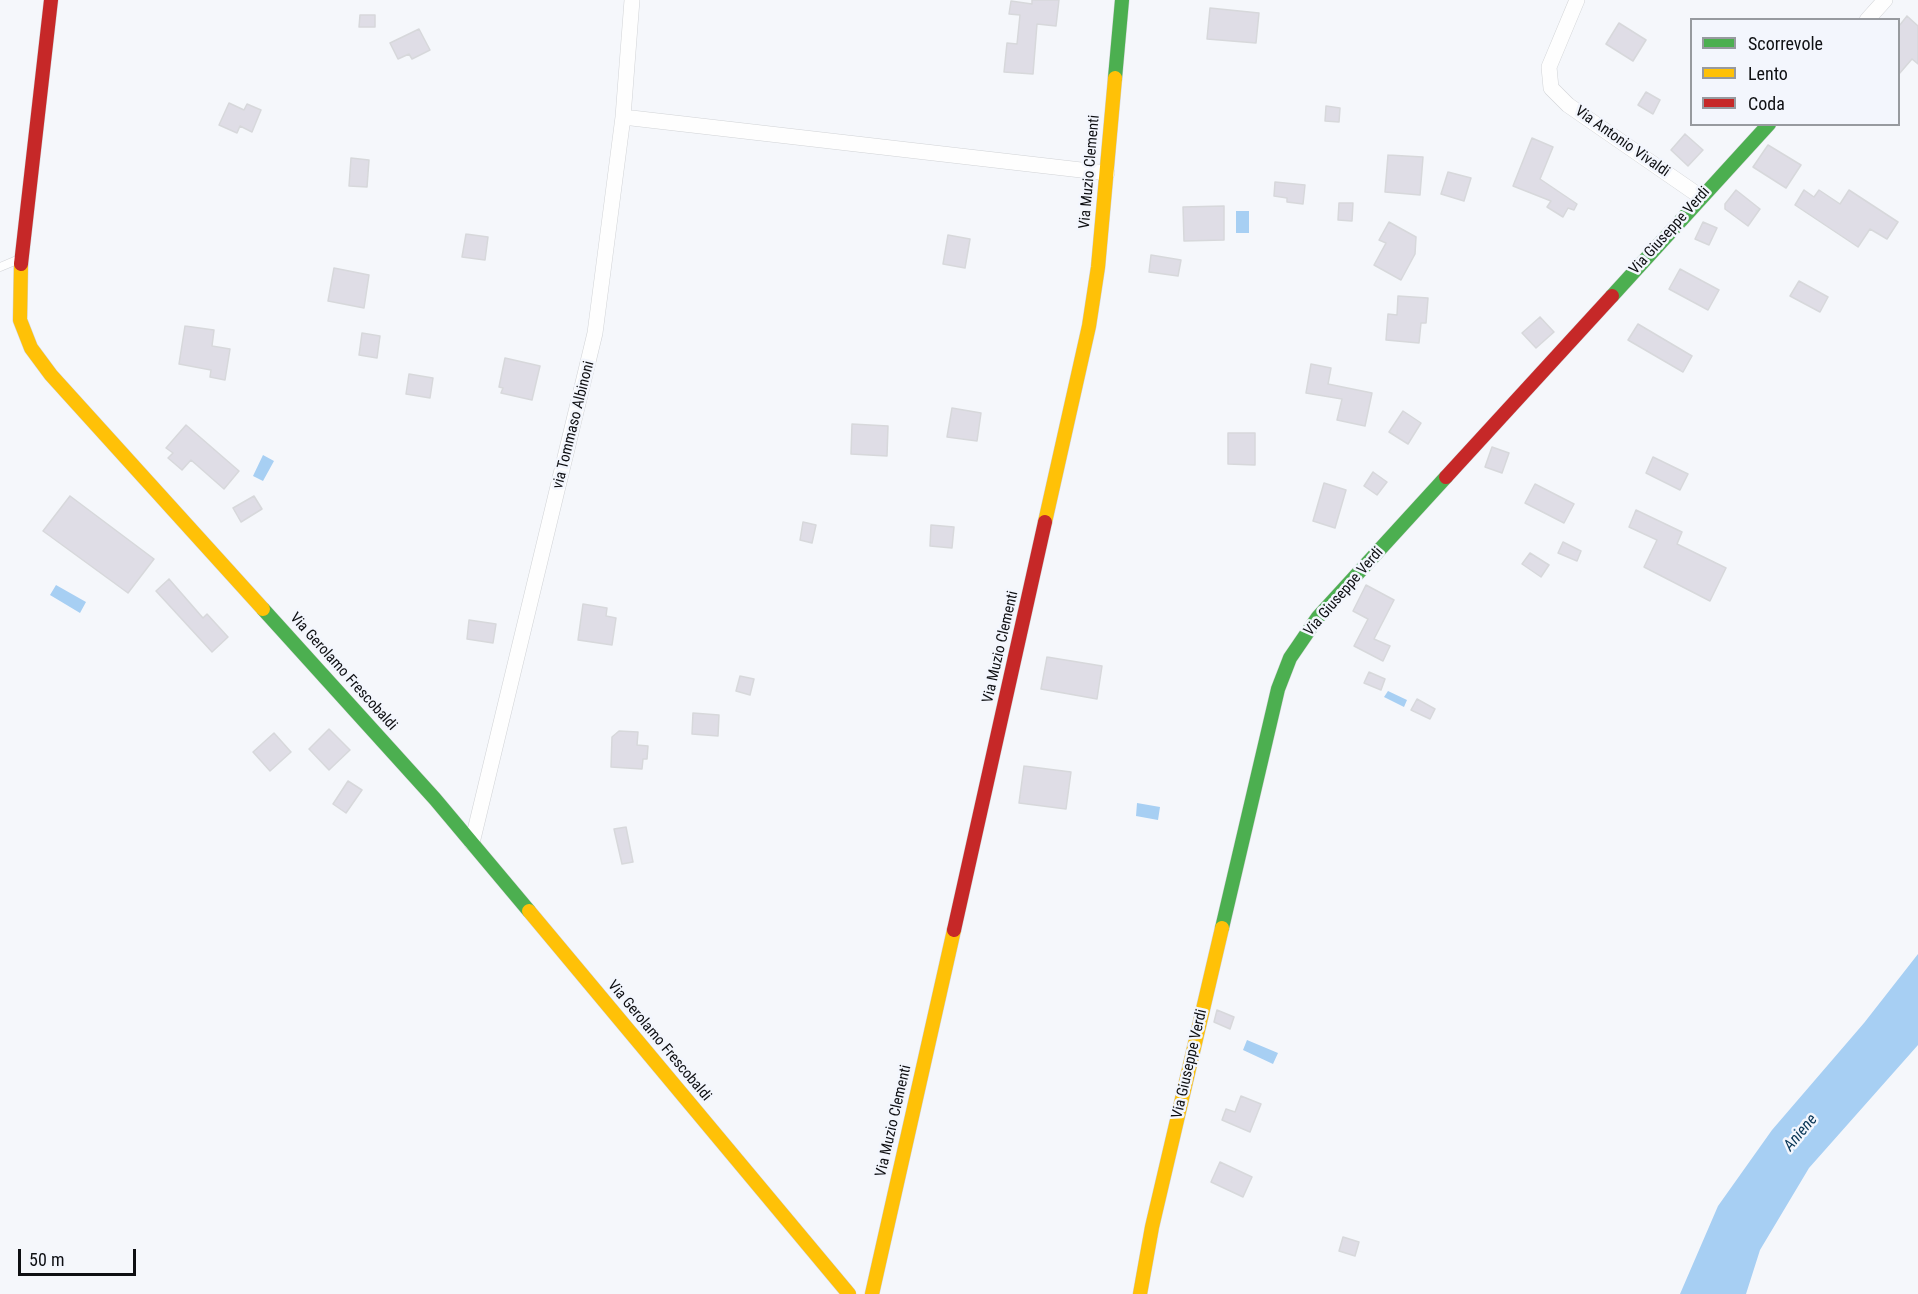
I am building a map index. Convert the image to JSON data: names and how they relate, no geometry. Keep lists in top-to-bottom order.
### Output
{
  "streets": {
    "street": [
      "Via Antonio Vivaldi",
      "Via Muzio Clementi",
      "Via Giuseppe Verdi",
      "via Tommaso Albinoni",
      "Via Gerolamo Frescobaldi"
    ]
  },
  "crossings": [
    ["Via Antonio Vivaldi", "Via Giuseppe Verdi"],
    ["via Tommaso Albinoni", "Via Gerolamo Frescobaldi"]
  ],
  "water": ["Aniene"],
  "legend": ["Scorrevole", "Lento", "Coda"],
  "scale_bar": "50 m"
}
